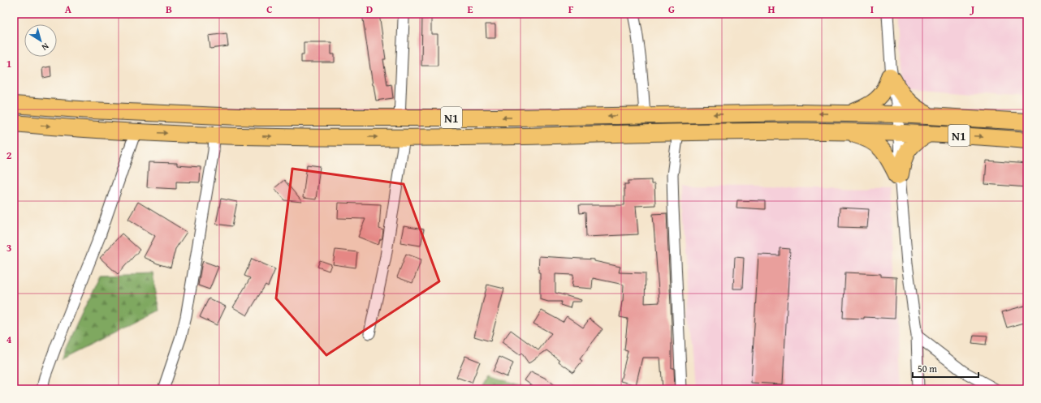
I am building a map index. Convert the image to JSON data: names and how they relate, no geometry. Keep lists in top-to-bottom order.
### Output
{
  "streets": {
    "main road": ["N1"]
  },
  "scale_bar": "50 m",
  "north": "bottom right",
  "grid": {
    "columns": [
      "A",
      "B",
      "C",
      "D",
      "E",
      "F",
      "G",
      "H",
      "I",
      "J"
    ],
    "rows": [
      "1",
      "2",
      "3",
      "4"
    ]
  }
}
